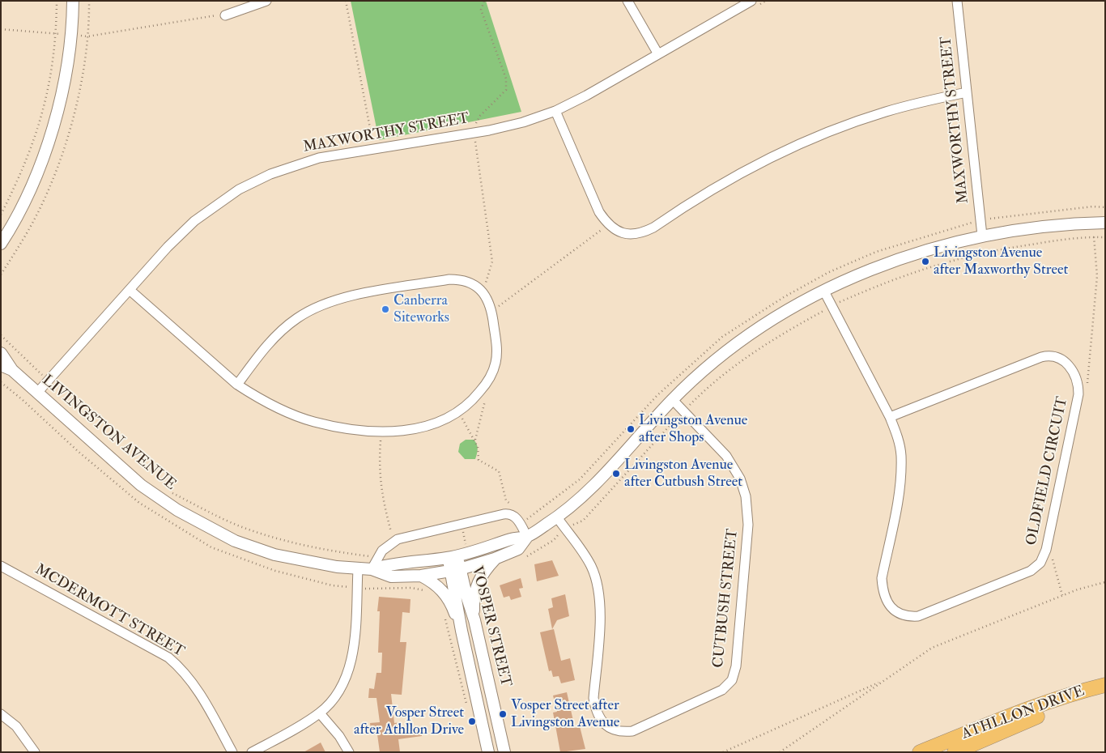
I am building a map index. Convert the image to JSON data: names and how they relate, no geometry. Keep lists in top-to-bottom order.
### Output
{
  "streets": {
    "main road": ["ATHLLON DRIVE"],
    "street": [
      "MAXWORTHY STREET",
      "LIVINGSTON AVENUE",
      "OLDFIELD CIRCUIT",
      "CUTBUSH STREET",
      "MCDERMOTT STREET",
      "VOSPER STREET"
    ]
  },
  "crossings": [
    ["MAXWORTHY STREET", "LIVINGSTON AVENUE"],
    ["LIVINGSTON AVENUE", "OLDFIELD CIRCUIT"],
    ["LIVINGSTON AVENUE", "CUTBUSH STREET"],
    ["LIVINGSTON AVENUE", "VOSPER STREET"]
  ],
  "places": [
    "Livingston Avenue after Maxworthy Street",
    "Canberra Siteworks",
    "Livingston Avenue after Shops",
    "Livingston Avenue after Cutbush Street",
    "Vosper Street after Livingston Avenue",
    "Vosper Street after Athllon Drive"
  ]
}
